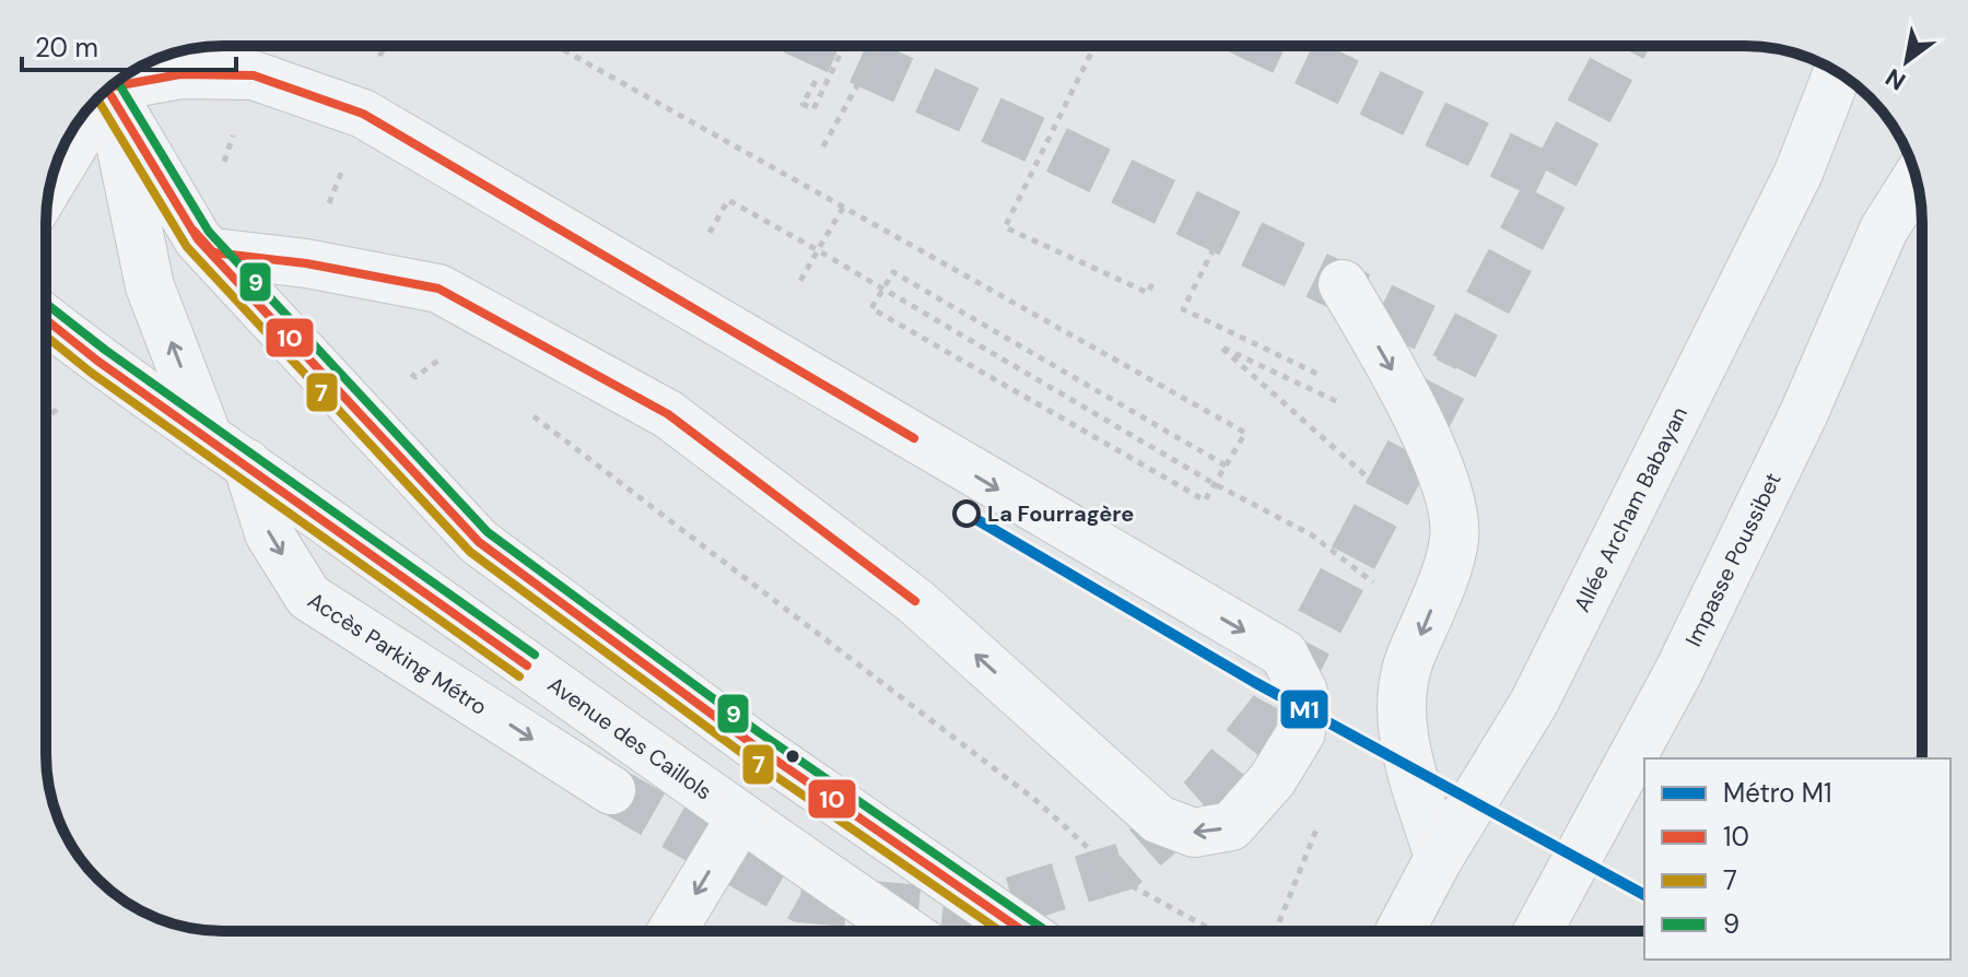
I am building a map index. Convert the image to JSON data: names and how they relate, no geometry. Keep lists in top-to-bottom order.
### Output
{
  "streets": {
    "street": [
      "Allée Archam Babayan",
      "Impasse Poussibet",
      "Accès Parking Métro",
      "Avenue des Caillols"
    ]
  },
  "crossings": [
    ["Accès Parking Métro", "Avenue des Caillols"]
  ],
  "places": ["La Fourragère"],
  "lines": [
    "transit line 10",
    "transit line 9",
    "transit line 7",
    "metro line M1"
  ],
  "legend": [
    "Métro M1",
    "10",
    "7",
    "9"
  ],
  "scale_bar": "20 m",
  "north": "bottom left"
}
